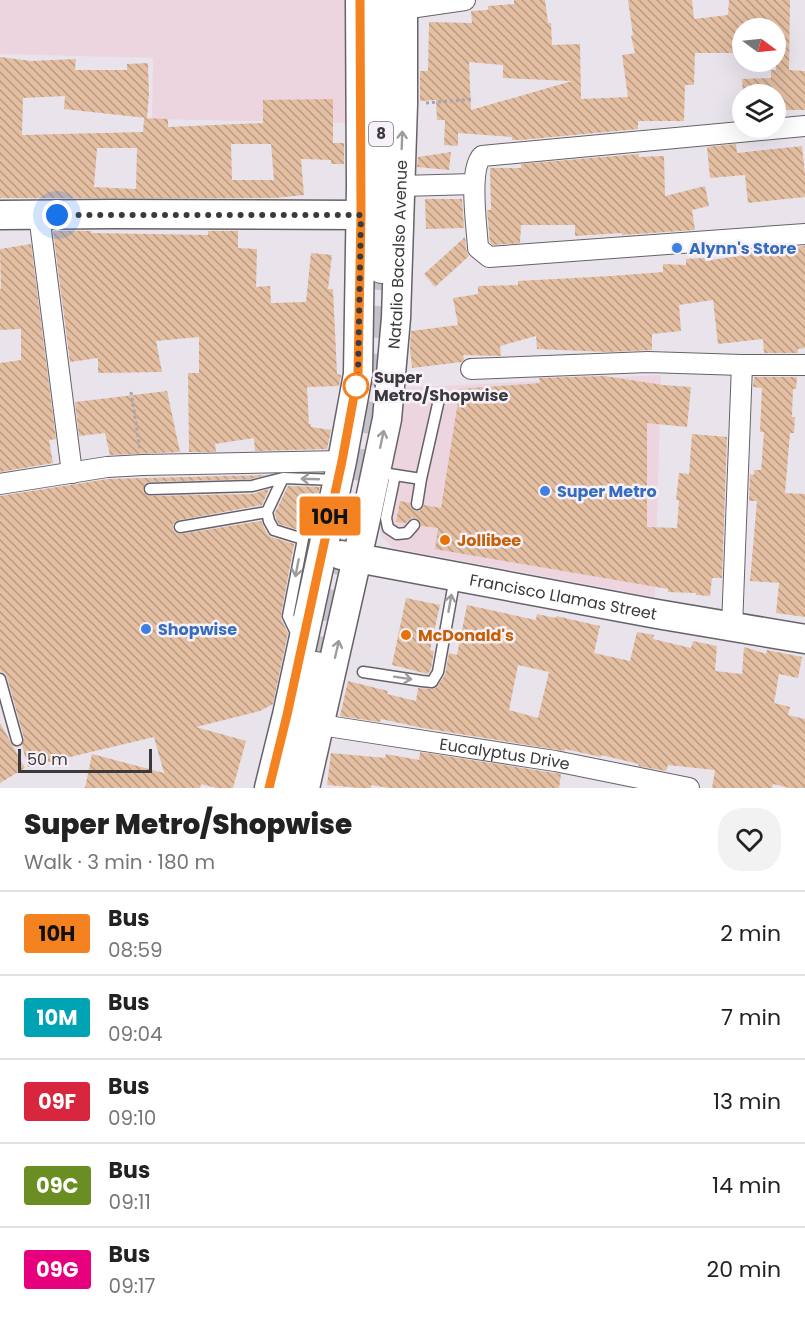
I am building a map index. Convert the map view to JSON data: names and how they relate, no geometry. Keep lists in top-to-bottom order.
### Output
{
  "streets": {
    "main road": ["8", "Natalio Bacalso Avenue", "Francisco Llamas Street"],
    "street": ["Eucalyptus Drive"]
  },
  "crossings": [
    ["8", "Natalio Bacalso Avenue"],
    ["Natalio Bacalso Avenue", "Francisco Llamas Street"],
    ["Natalio Bacalso Avenue", "Eucalyptus Drive"]
  ],
  "places": [
    "Alynn's Store",
    "Super Metro/Shopwise",
    "Super Metro",
    "Jollibee",
    "Shopwise",
    "McDonald's"
  ],
  "lines": ["bus line 10H"],
  "scale_bar": "50 m",
  "north": "right",
  "page": {
    "on_map": "10H",
    "scale": "50 m",
    "heading": ["Super Metro/Shopwise", "Walk · 3 min · 180 m"],
    "list": [
      {
        "mark": "10H",
        "name": "Bus",
        "note": "08:59",
        "value": "2 min"
      },
      {
        "mark": "10M",
        "name": "Bus",
        "note": "09:04",
        "value": "7 min"
      },
      {
        "mark": "09F",
        "name": "Bus",
        "note": "09:10",
        "value": "13 min"
      },
      {
        "mark": "09C",
        "name": "Bus",
        "note": "09:11",
        "value": "14 min"
      },
      {
        "mark": "09G",
        "name": "Bus",
        "note": "09:17",
        "value": "20 min"
      }
    ]
  }
}
